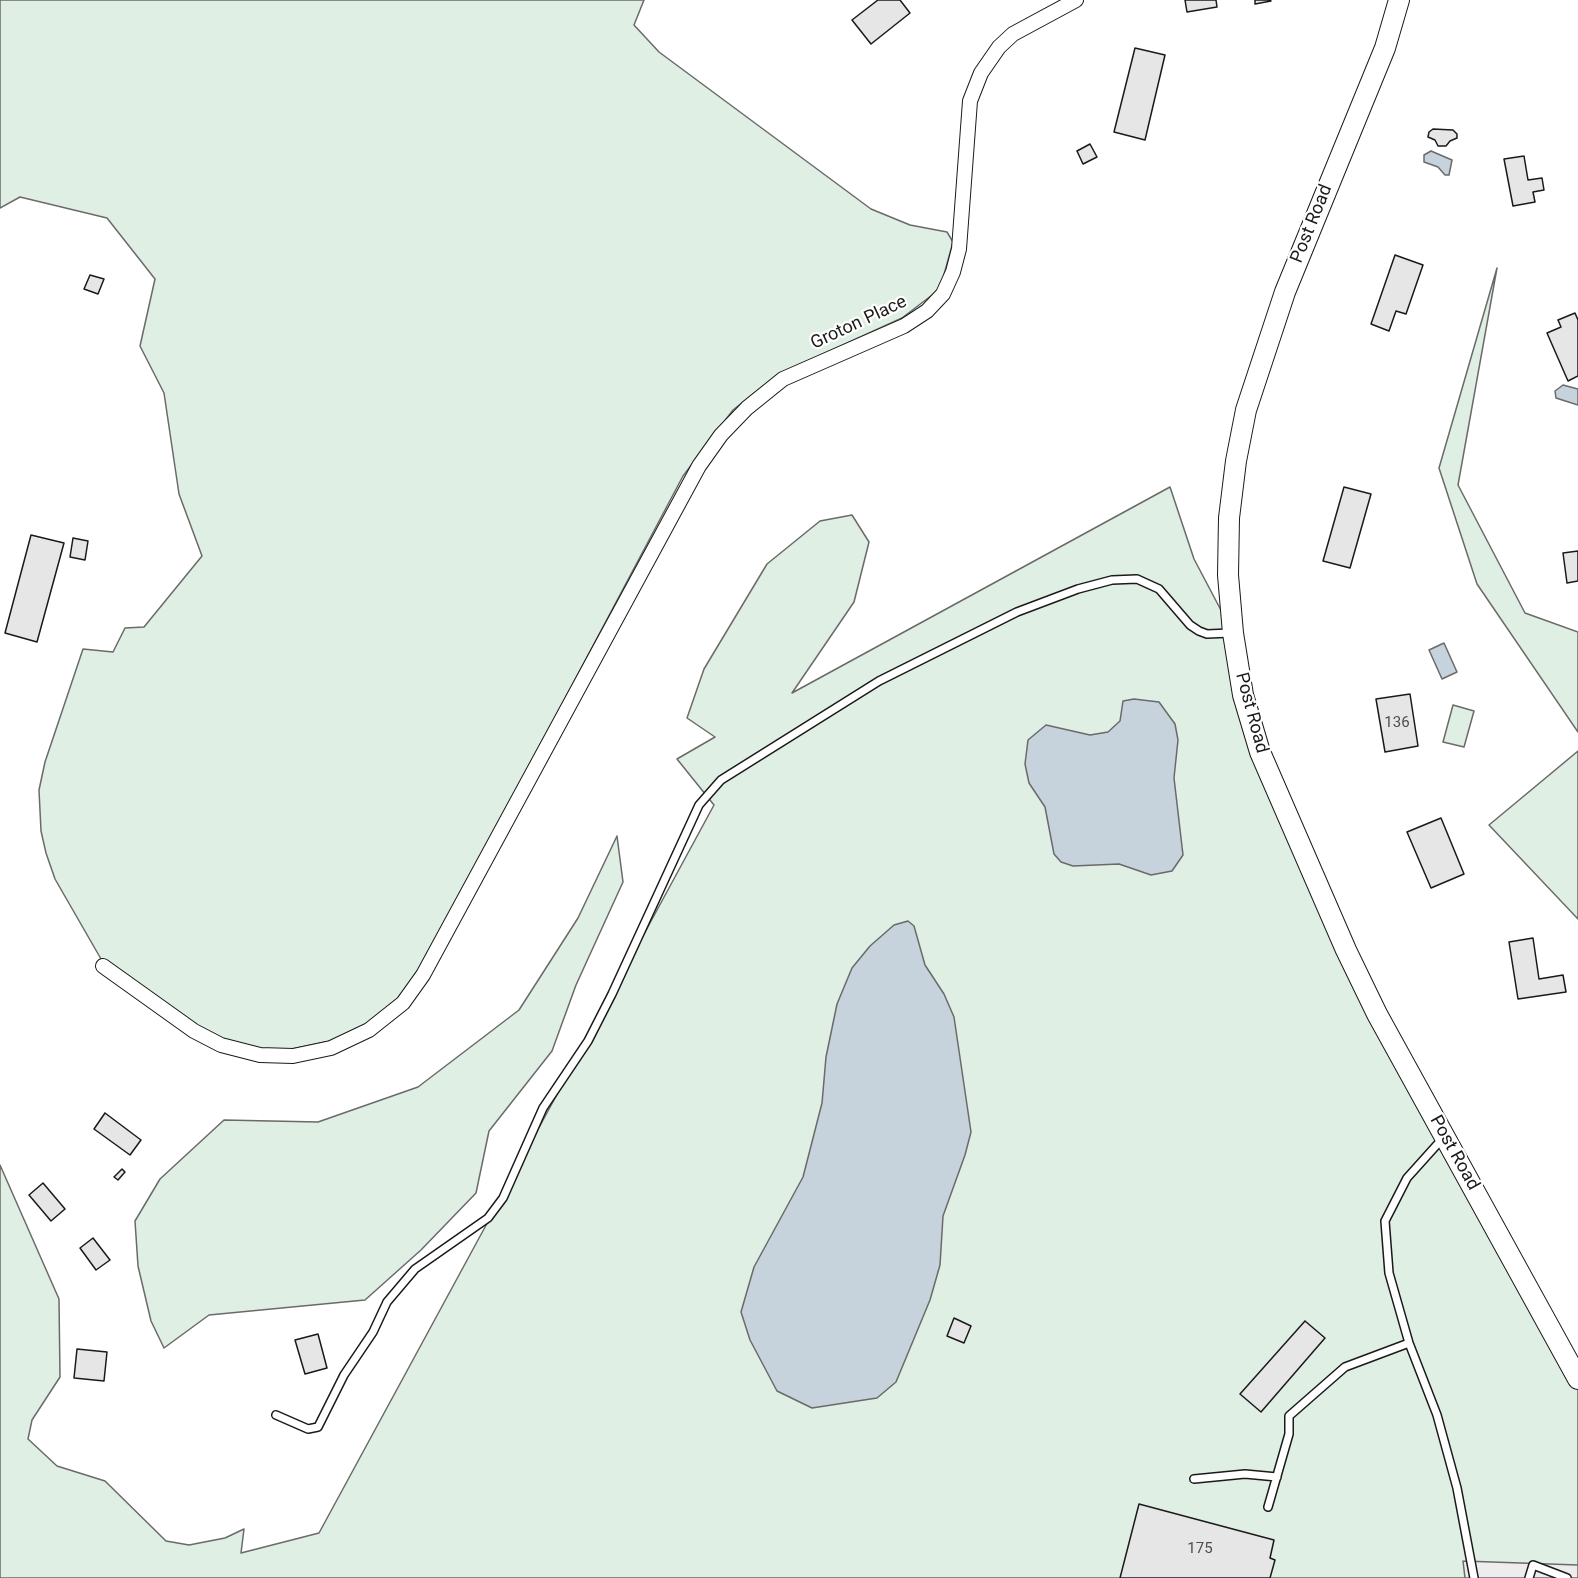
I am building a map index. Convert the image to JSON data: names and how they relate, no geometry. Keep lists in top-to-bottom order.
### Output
{
  "streets": {
    "main road": ["Post Road"],
    "street": ["Groton Place"]
  },
  "house_numbers": ["136", "175"]
}
